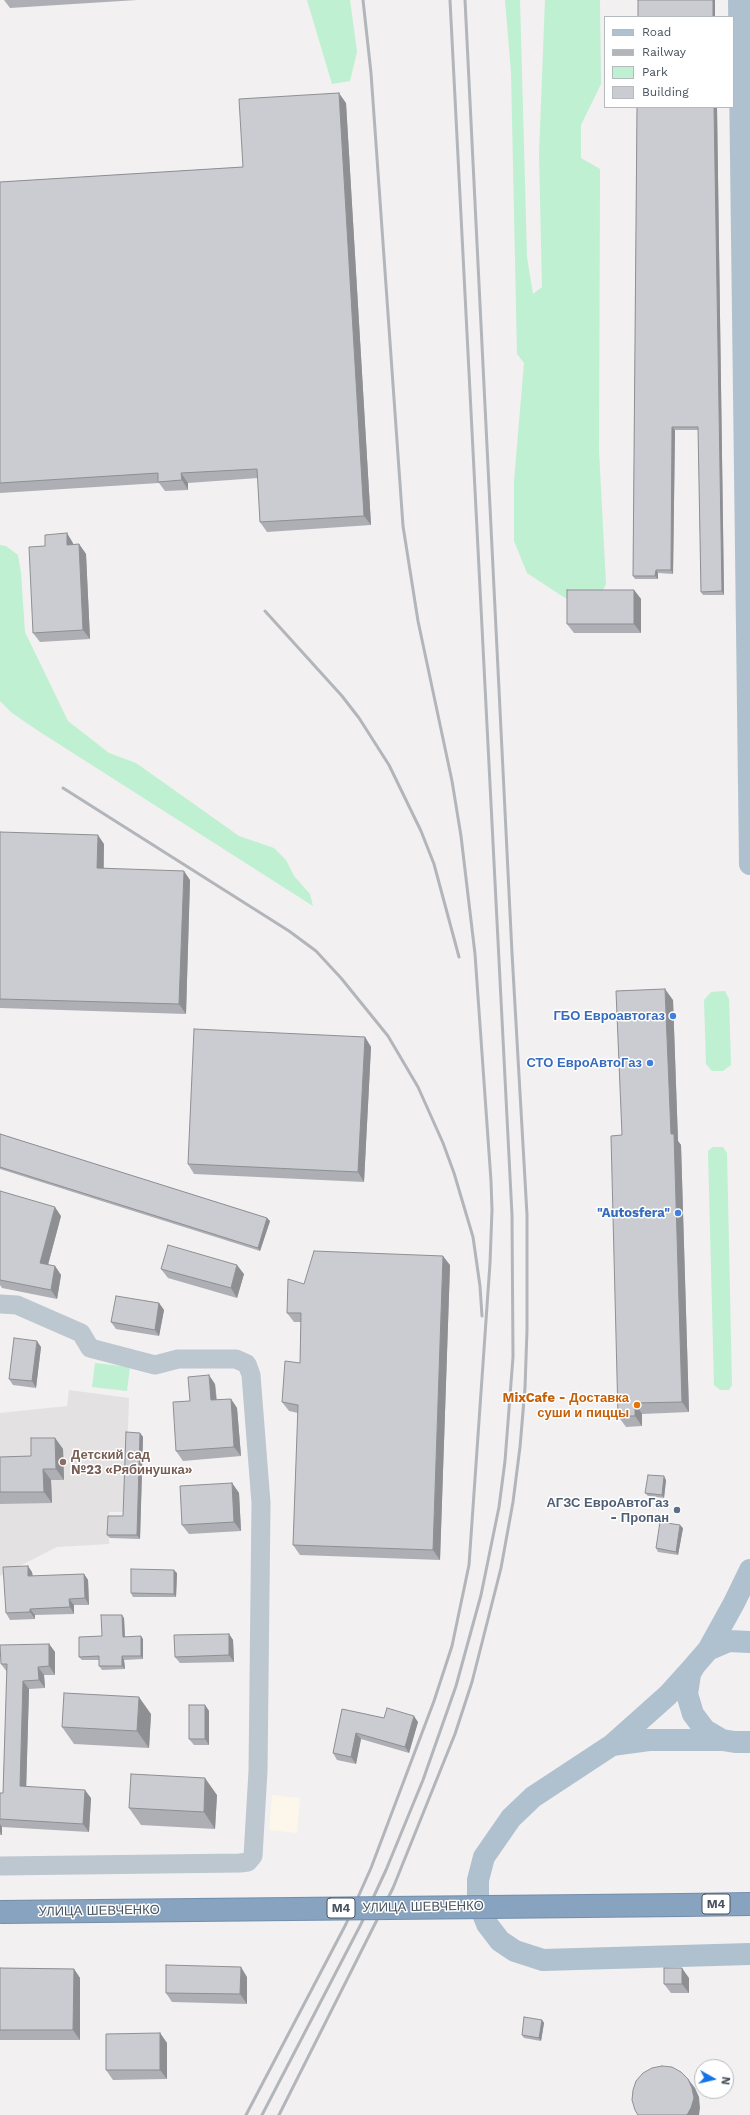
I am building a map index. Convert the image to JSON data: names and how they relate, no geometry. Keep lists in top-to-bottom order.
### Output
{
  "streets": {
    "highway": ["M4", "УЛИЦА ШЕВЧЕНКО"]
  },
  "places": [
    "ГБО Евроавтогаз",
    "СТО ЕвроАвтоГаз",
    "\"Autosfera\"",
    "MixCafe - Доставка суши и пиццы",
    "Детский сад №23 «Рябинушка»",
    "АГЗС ЕвроАвтоГаз - Пропан"
  ],
  "legend": [
    "Road",
    "Railway",
    "Park",
    "Building"
  ],
  "north": "right"
}
